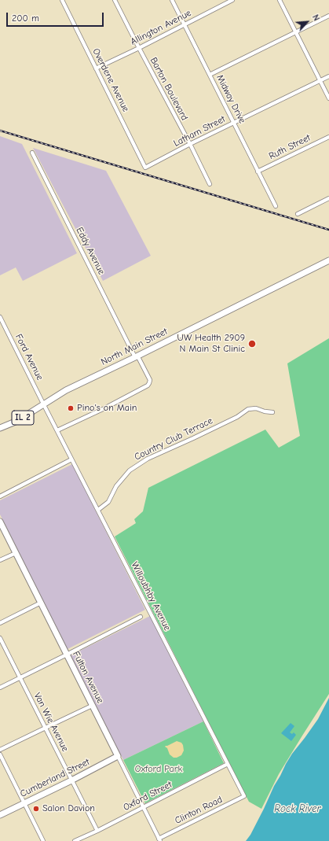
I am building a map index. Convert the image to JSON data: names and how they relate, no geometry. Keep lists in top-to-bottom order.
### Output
{
  "streets": {
    "street": [
      "Allington Avenue",
      "Overdene Avenue",
      "Barton Boulevard",
      "Midway Drive",
      "Latham Street",
      "Ruth Street",
      "Eddy Avenue",
      "North Main Street",
      "Ford Avenue",
      "IL 2",
      "Country Club Terrace",
      "Willoubhby Avenue",
      "Fulton Avenue",
      "Van Wie Avenue",
      "Cumberland Street",
      "Oxford Street",
      "Clinton Road"
    ]
  },
  "crossings": [
    ["Allington Avenue", "Overdene Avenue"],
    ["Allington Avenue", "Barton Boulevard"],
    ["Allington Avenue", "Midway Drive"],
    ["Overdene Avenue", "Latham Street"],
    ["Barton Boulevard", "Latham Street"],
    ["Midway Drive", "Latham Street"],
    ["Midway Drive", "Ruth Street"],
    ["Eddy Avenue", "North Main Street"],
    ["Eddy Avenue", "Willoubhby Avenue"],
    ["North Main Street", "Ford Avenue"],
    ["North Main Street", "Willoubhby Avenue"],
    ["Ford Avenue", "Willoubhby Avenue"],
    ["Country Club Terrace", "Willoubhby Avenue"],
    ["Willoubhby Avenue", "Oxford Street"],
    ["Willoubhby Avenue", "Clinton Road"],
    ["Fulton Avenue", "Cumberland Street"],
    ["Fulton Avenue", "Oxford Street"],
    ["Fulton Avenue", "Clinton Road"],
    ["Van Wie Avenue", "Cumberland Street"],
    ["Van Wie Avenue", "Oxford Street"]
  ],
  "water": ["Rock River"],
  "parks": ["Oxford Park"],
  "places": ["UW Health 2909 N Main St Clinic", "Pino's on Main", "Salon Davion"],
  "scale_bar": "200 m",
  "north": "top right"
}
